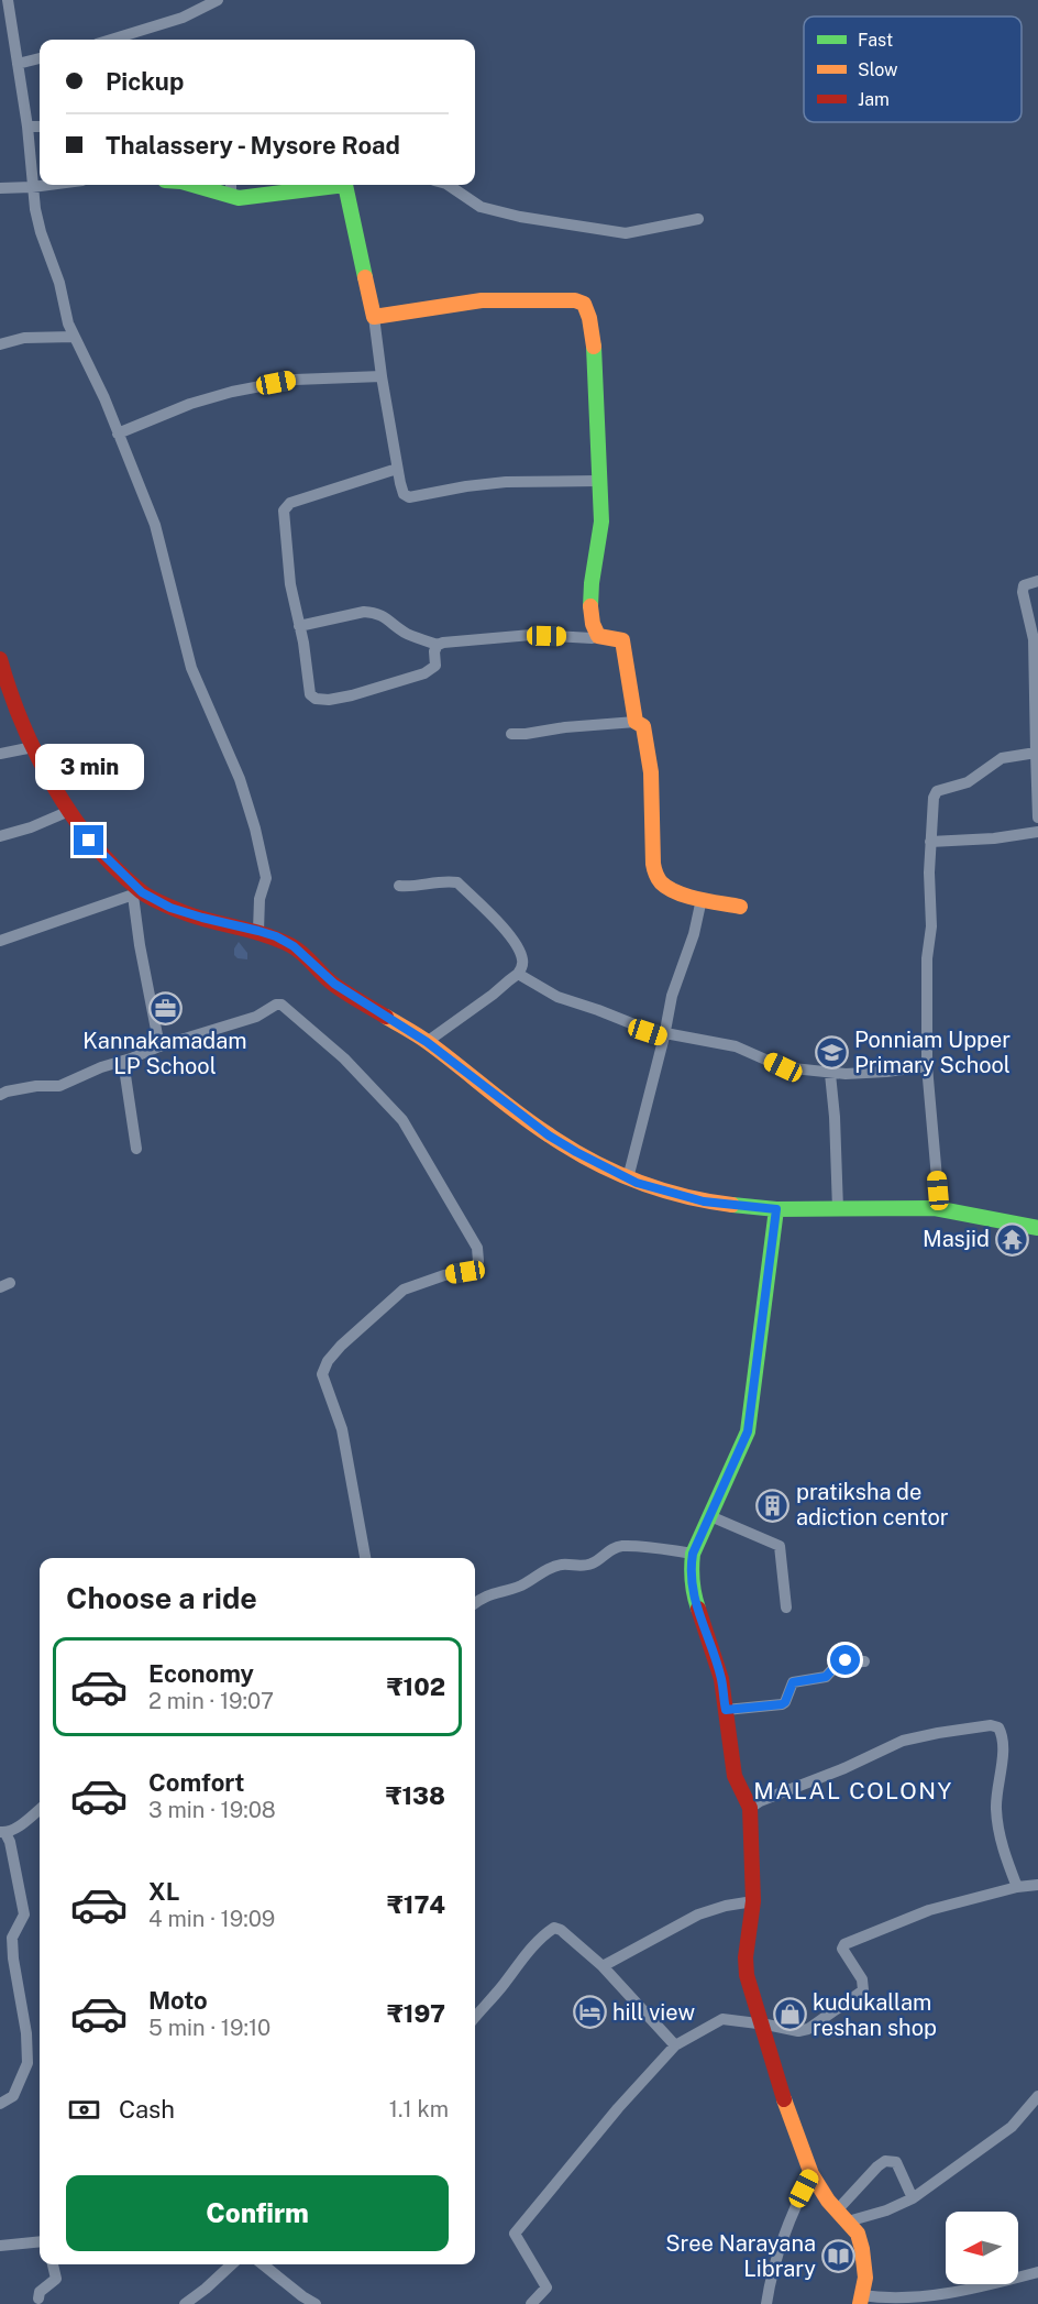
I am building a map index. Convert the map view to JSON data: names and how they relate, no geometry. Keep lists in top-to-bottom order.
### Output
{
  "districts": ["MALAL COLONY"],
  "places": {
    "office": ["Kannakamadam LP School"],
    "school or university": ["Ponniam Upper Primary School"],
    "temple": ["Masjid"],
    "building": ["pratiksha de adiction centor"],
    "hotel": ["hill view"],
    "shop": ["kudukallam reshan shop"],
    "library": ["Sree Narayana Library"]
  },
  "legend": ["Fast", "Slow", "Jam"],
  "north": "left",
  "page": {
    "banner": ["Pickup", "Thalassery - Mysore Road"],
    "bubble": "3 min",
    "heading": "Choose a ride",
    "list": [
      {
        "name": "Economy",
        "note": "2 min · 19:07",
        "value": "₹102"
      },
      {
        "name": "Comfort",
        "note": "3 min · 19:08",
        "value": "₹138"
      },
      {
        "name": "XL",
        "note": "4 min · 19:09",
        "value": "₹174"
      },
      {
        "name": "Moto",
        "note": "5 min · 19:10",
        "value": "₹197"
      }
    ],
    "pay": ["Cash", "1.1 km"],
    "buttons": "Confirm"
  }
}
